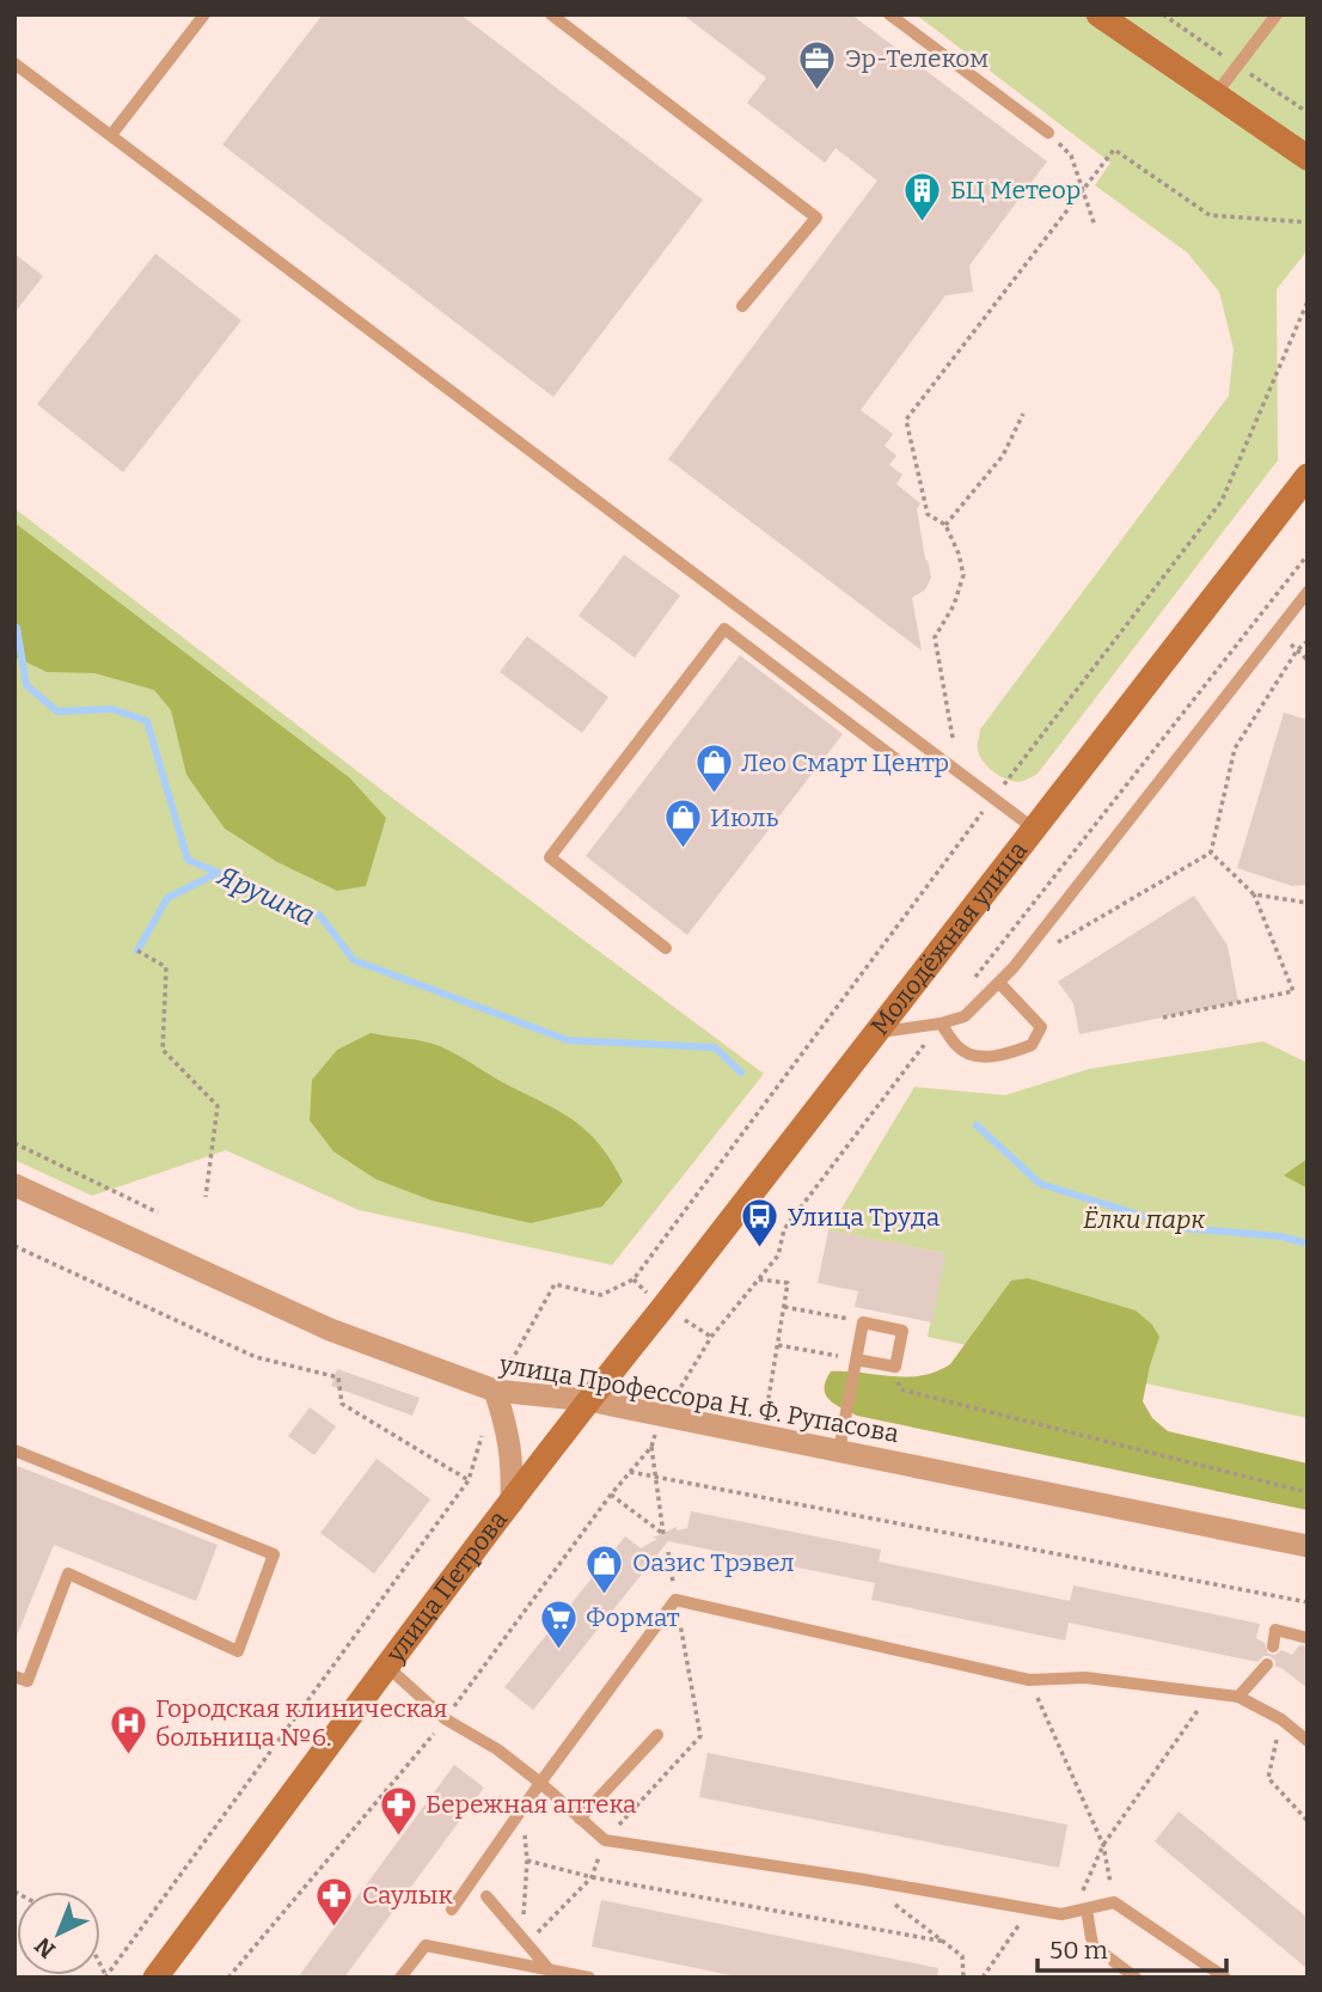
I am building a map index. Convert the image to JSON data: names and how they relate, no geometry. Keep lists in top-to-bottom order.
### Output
{
  "streets": {
    "main road": ["Молодёжная улица", "улица Петрова"],
    "street": ["улица Профессора Н. Ф. Рупасова"]
  },
  "crossings": [
    ["Молодёжная улица", "улица Профессора Н. Ф. Рупасова"],
    ["Молодёжная улица", "улица Петрова"],
    ["улица Профессора Н. Ф. Рупасова", "улица Петрова"]
  ],
  "water": ["Ярушка"],
  "parks": ["Ёлки парк"],
  "places": {
    "office": ["Эр-Телеком"],
    "building": ["БЦ Метеор"],
    "shop": ["Лео Смарт Центр", "Июль", "Оазис Трэвел"],
    "bus stop": ["Улица Труда"],
    "supermarket": ["Формат"],
    "hospital": ["Городская клиническая больница №6."],
    "pharmacy": ["Бережная аптека", "Саулык"]
  },
  "scale_bar": "50 m",
  "north": "bottom left"
}
